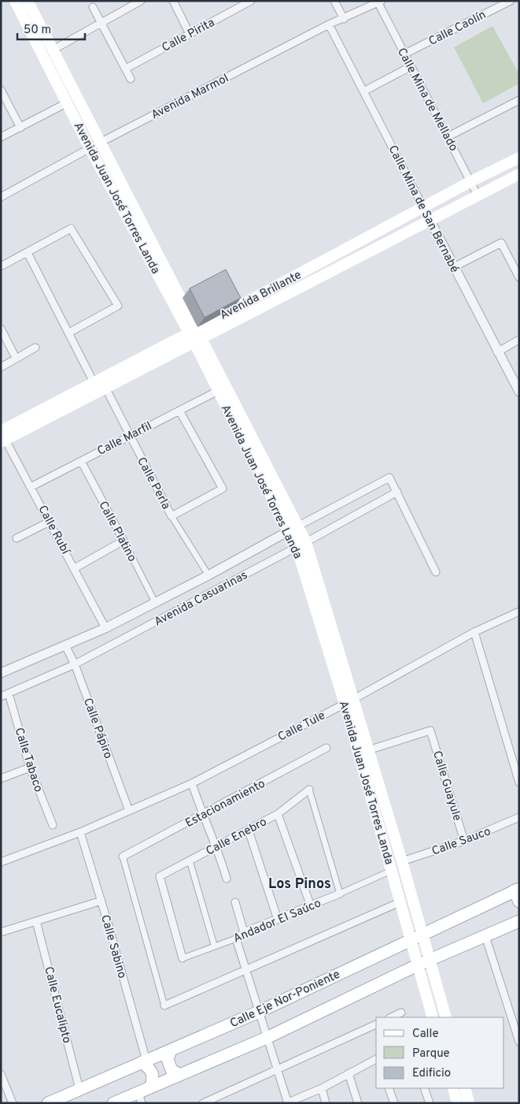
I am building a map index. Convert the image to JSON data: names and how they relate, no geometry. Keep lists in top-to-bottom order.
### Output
{
  "streets": {
    "main road": ["Avenida Juan José Torres Landa", "Avenida Brillante", "Calle Eje Nor-Poniente"],
    "street": [
      "Calle Caolín",
      "Calle Pirita",
      "Avenida Marmol",
      "Calle Mina de Mellado",
      "Calle Mina de San Bernabé",
      "Calle Marfil",
      "Calle Perla",
      "Calle Rubí",
      "Calle Platino",
      "Avenida Casuarinas",
      "Calle Tule",
      "Calle Pápiro",
      "Calle Tabaco",
      "Calle Guayule",
      "Estacionamiento",
      "Calle Enebro",
      "Calle Sauco",
      "Andador El Saúco",
      "Calle Sabino",
      "Calle Eucalipto"
    ]
  },
  "crossings": [
    ["Calle Caolín", "Calle Mina de Mellado"],
    ["Avenida Marmol", "Calle Mina de Mellado"],
    ["Avenida Marmol", "Avenida Juan José Torres Landa"],
    ["Avenida Marmol", "Calle Mina de San Bernabé"],
    ["Calle Mina de Mellado", "Avenida Brillante"],
    ["Avenida Juan José Torres Landa", "Avenida Brillante"],
    ["Avenida Juan José Torres Landa", "Calle Marfil"],
    ["Avenida Juan José Torres Landa", "Avenida Casuarinas"],
    ["Avenida Juan José Torres Landa", "Calle Tule"],
    ["Avenida Juan José Torres Landa", "Calle Guayule"],
    ["Avenida Juan José Torres Landa", "Calle Sauco"],
    ["Avenida Juan José Torres Landa", "Andador El Saúco"],
    ["Avenida Juan José Torres Landa", "Calle Eje Nor-Poniente"],
    ["Calle Mina de San Bernabé", "Avenida Brillante"],
    ["Avenida Brillante", "Calle Perla"],
    ["Avenida Brillante", "Calle Rubí"],
    ["Calle Marfil", "Calle Perla"],
    ["Calle Marfil", "Calle Rubí"],
    ["Calle Marfil", "Calle Platino"],
    ["Calle Perla", "Avenida Casuarinas"],
    ["Calle Rubí", "Avenida Casuarinas"],
    ["Calle Platino", "Avenida Casuarinas"],
    ["Avenida Casuarinas", "Calle Pápiro"],
    ["Avenida Casuarinas", "Calle Tabaco"],
    ["Calle Tule", "Calle Pápiro"],
    ["Calle Tule", "Calle Sabino"],
    ["Calle Guayule", "Calle Sauco"],
    ["Calle Enebro", "Andador El Saúco"],
    ["Calle Sabino", "Calle Eje Nor-Poniente"],
    ["Calle Eje Nor-Poniente", "Calle Eucalipto"]
  ],
  "districts": ["Los Pinos"],
  "legend": ["Calle", "Parque", "Edificio"],
  "scale_bar": "50 m"
}
